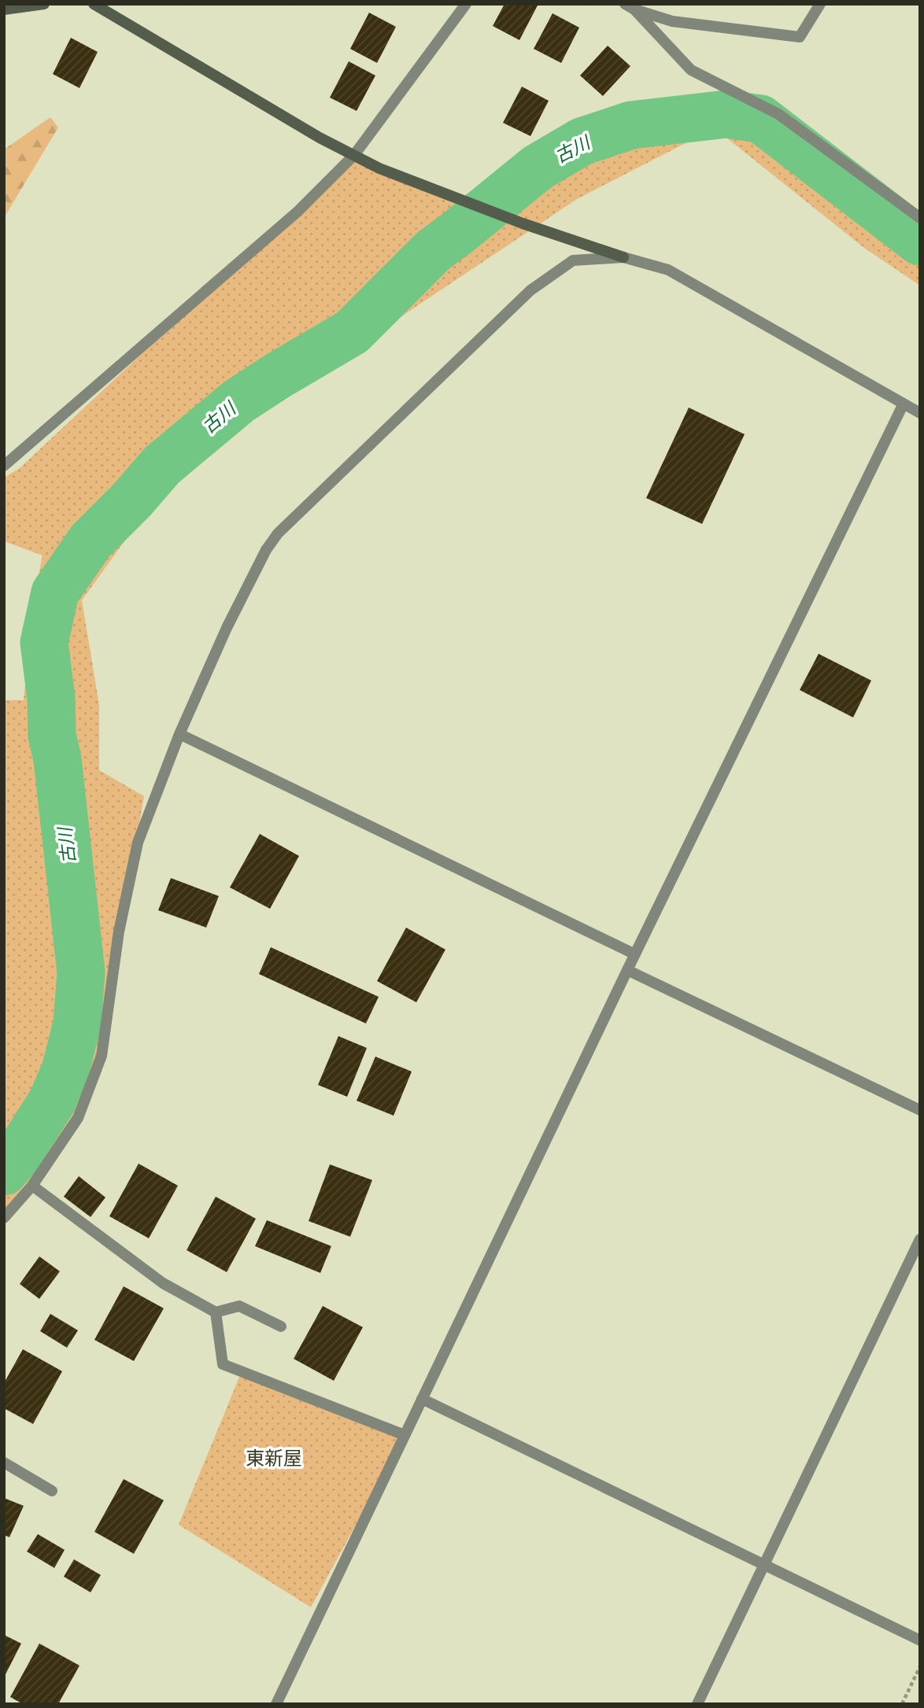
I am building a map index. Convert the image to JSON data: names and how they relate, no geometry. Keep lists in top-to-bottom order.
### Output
{
  "districts": ["東新屋"],
  "water": ["古川"]
}
